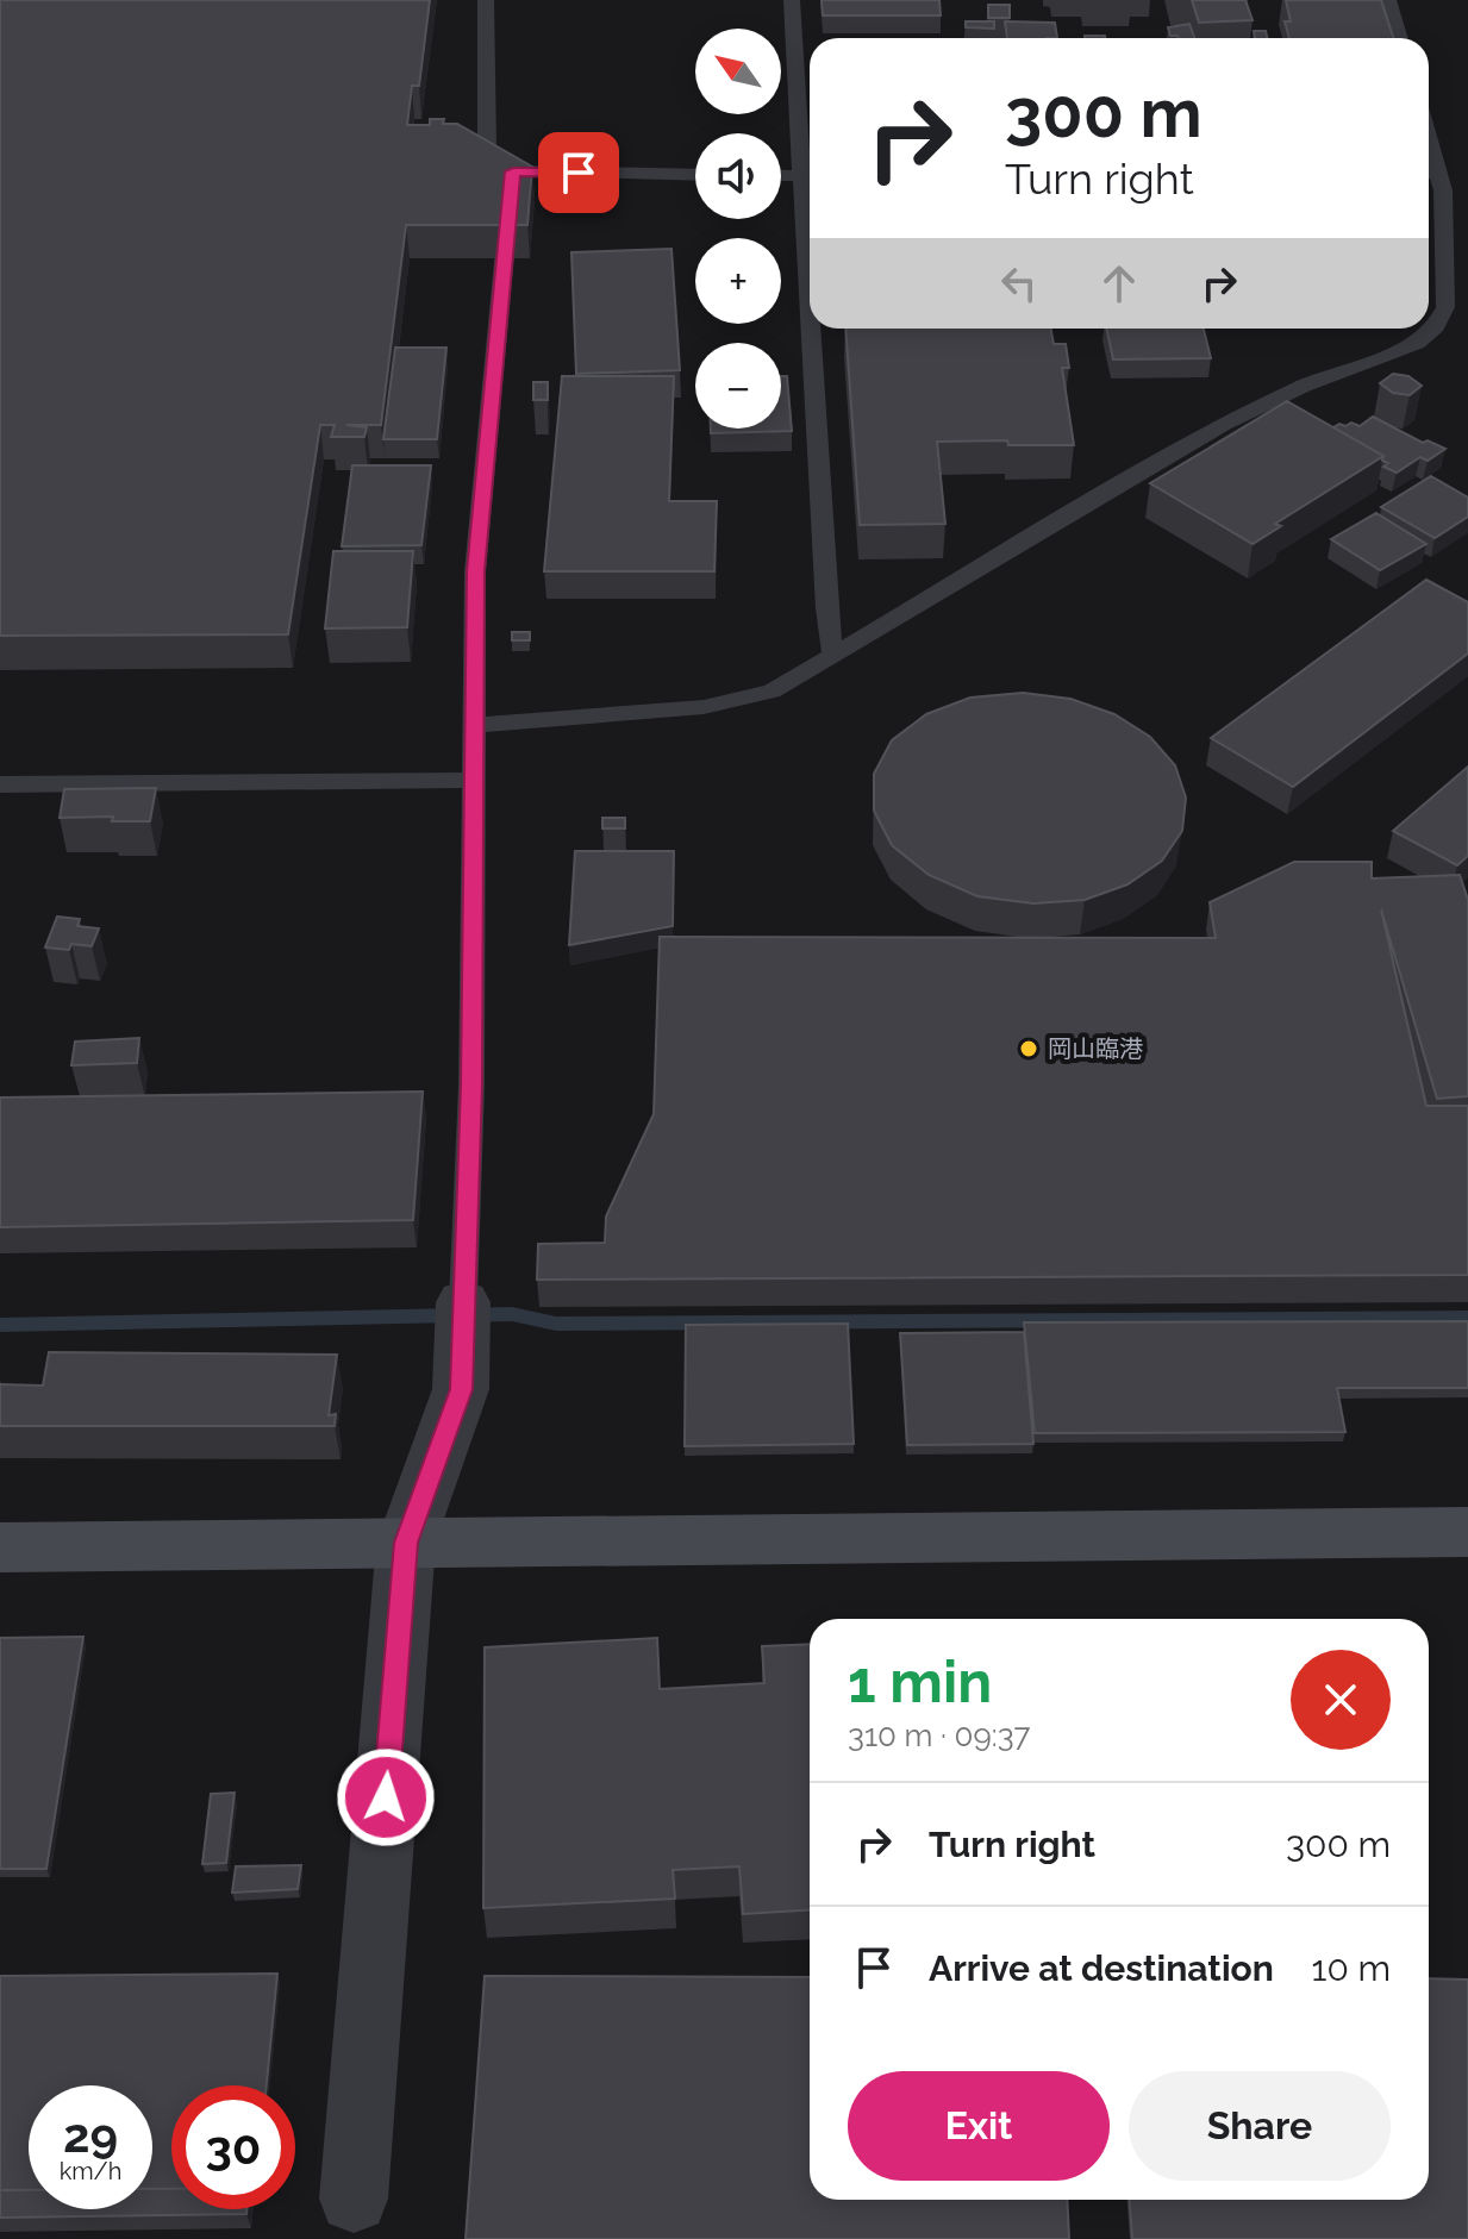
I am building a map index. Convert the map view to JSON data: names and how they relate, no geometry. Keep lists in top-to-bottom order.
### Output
{
  "places": ["岡山臨港"],
  "north": "top left",
  "page": {
    "map_buttons": ["+", "−"],
    "turn": ["300 m", "Turn right"],
    "heading": ["1 min", "310 m · 09:37"],
    "list": [
      {
        "name": "Turn right",
        "value": "300 m"
      },
      {
        "name": "Arrive at destination",
        "value": "10 m"
      }
    ],
    "buttons": ["Exit", "Share"],
    "speed": "29 km/h",
    "limit": "30"
  }
}
